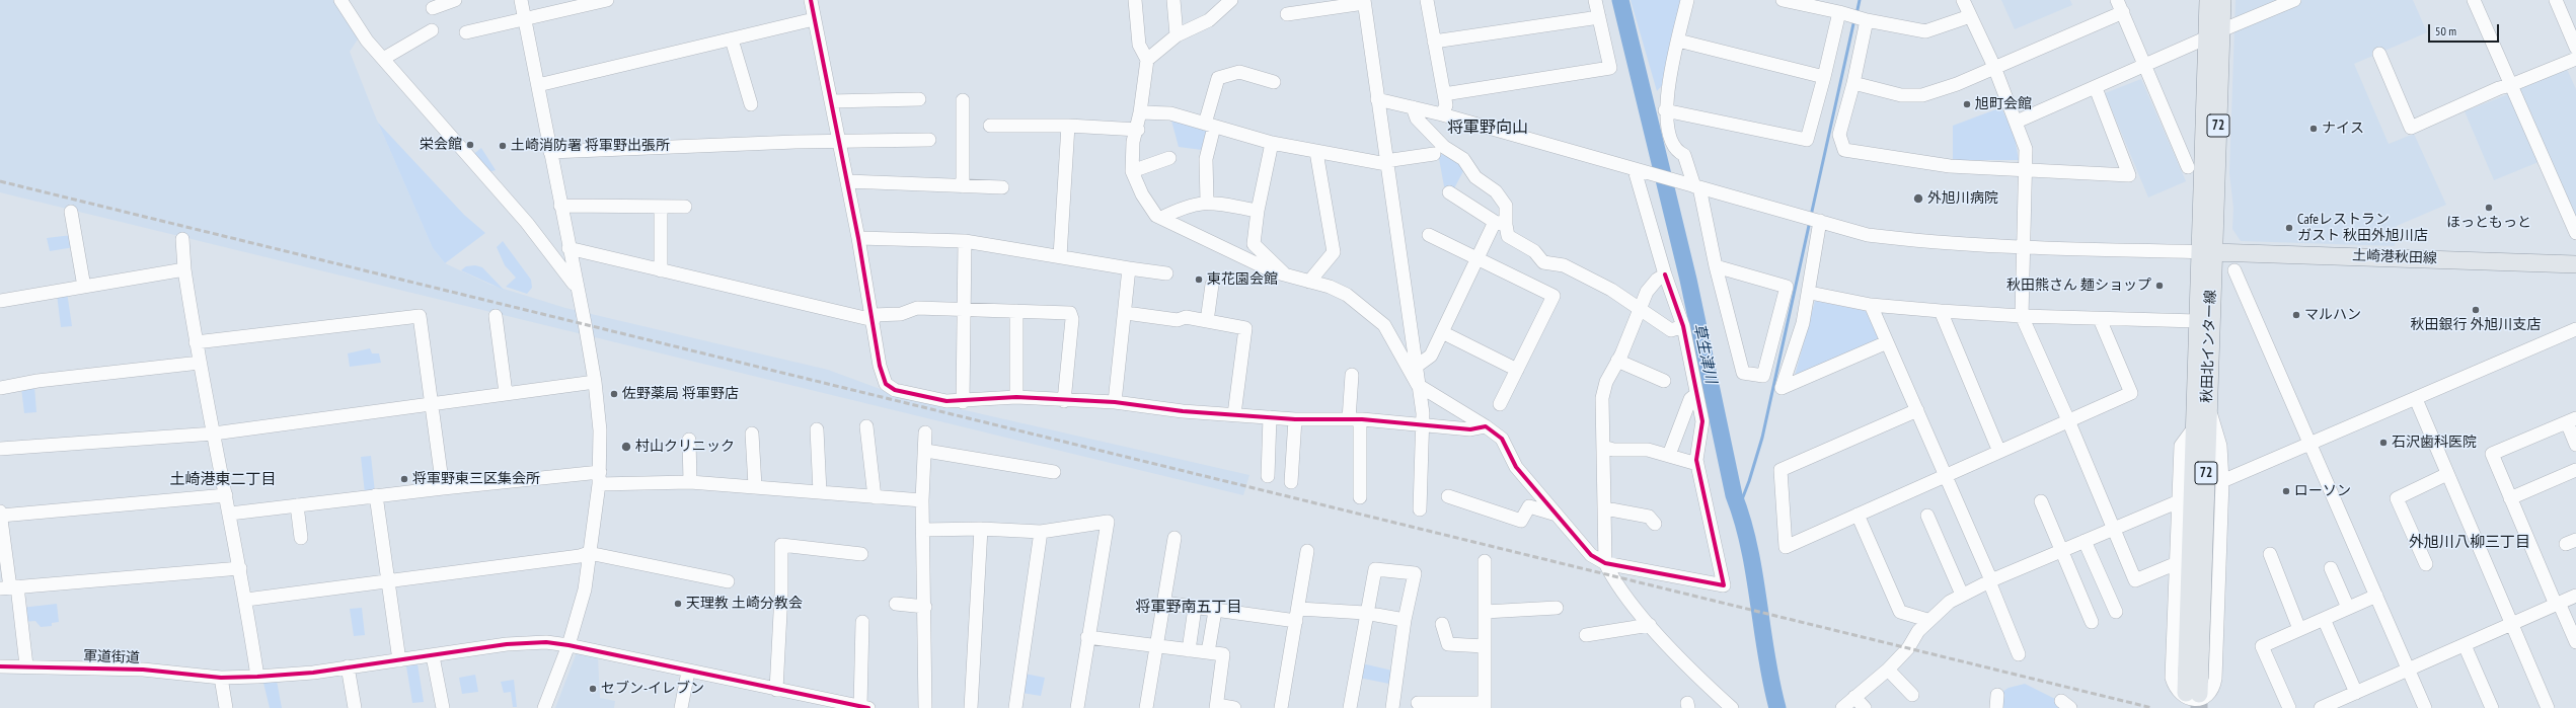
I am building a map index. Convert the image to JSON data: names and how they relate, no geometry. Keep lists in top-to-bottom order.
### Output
{
  "streets": {
    "main road": ["72", "土崎港秋田線", "秋田北インター線"],
    "street": ["軍道街道"]
  },
  "crossings": [
    ["土崎港秋田線", "秋田北インター線"]
  ],
  "districts": [
    "将軍野向山",
    "土崎港東二丁目",
    "外旭川八柳三丁目",
    "将軍野南五丁目"
  ],
  "water": ["草生津川"],
  "places": [
    "旭町会館",
    "ナイス",
    "栄会館",
    "土崎消防署 将軍野出張所",
    "外旭川病院",
    "ほっともっと",
    "Cafeレストラン ガスト 秋田外旭川店",
    "東花園会館",
    "秋田熊さん 麺ショップ",
    "秋田銀行 外旭川支店",
    "マルハン",
    "佐野薬局 将軍野店",
    "石沢歯科医院",
    "村山クリニック",
    "将軍野東三区集会所",
    "ローソン",
    "天理教 土崎分教会",
    "セブン-イレブン"
  ],
  "scale_bar": "50 m"
}
